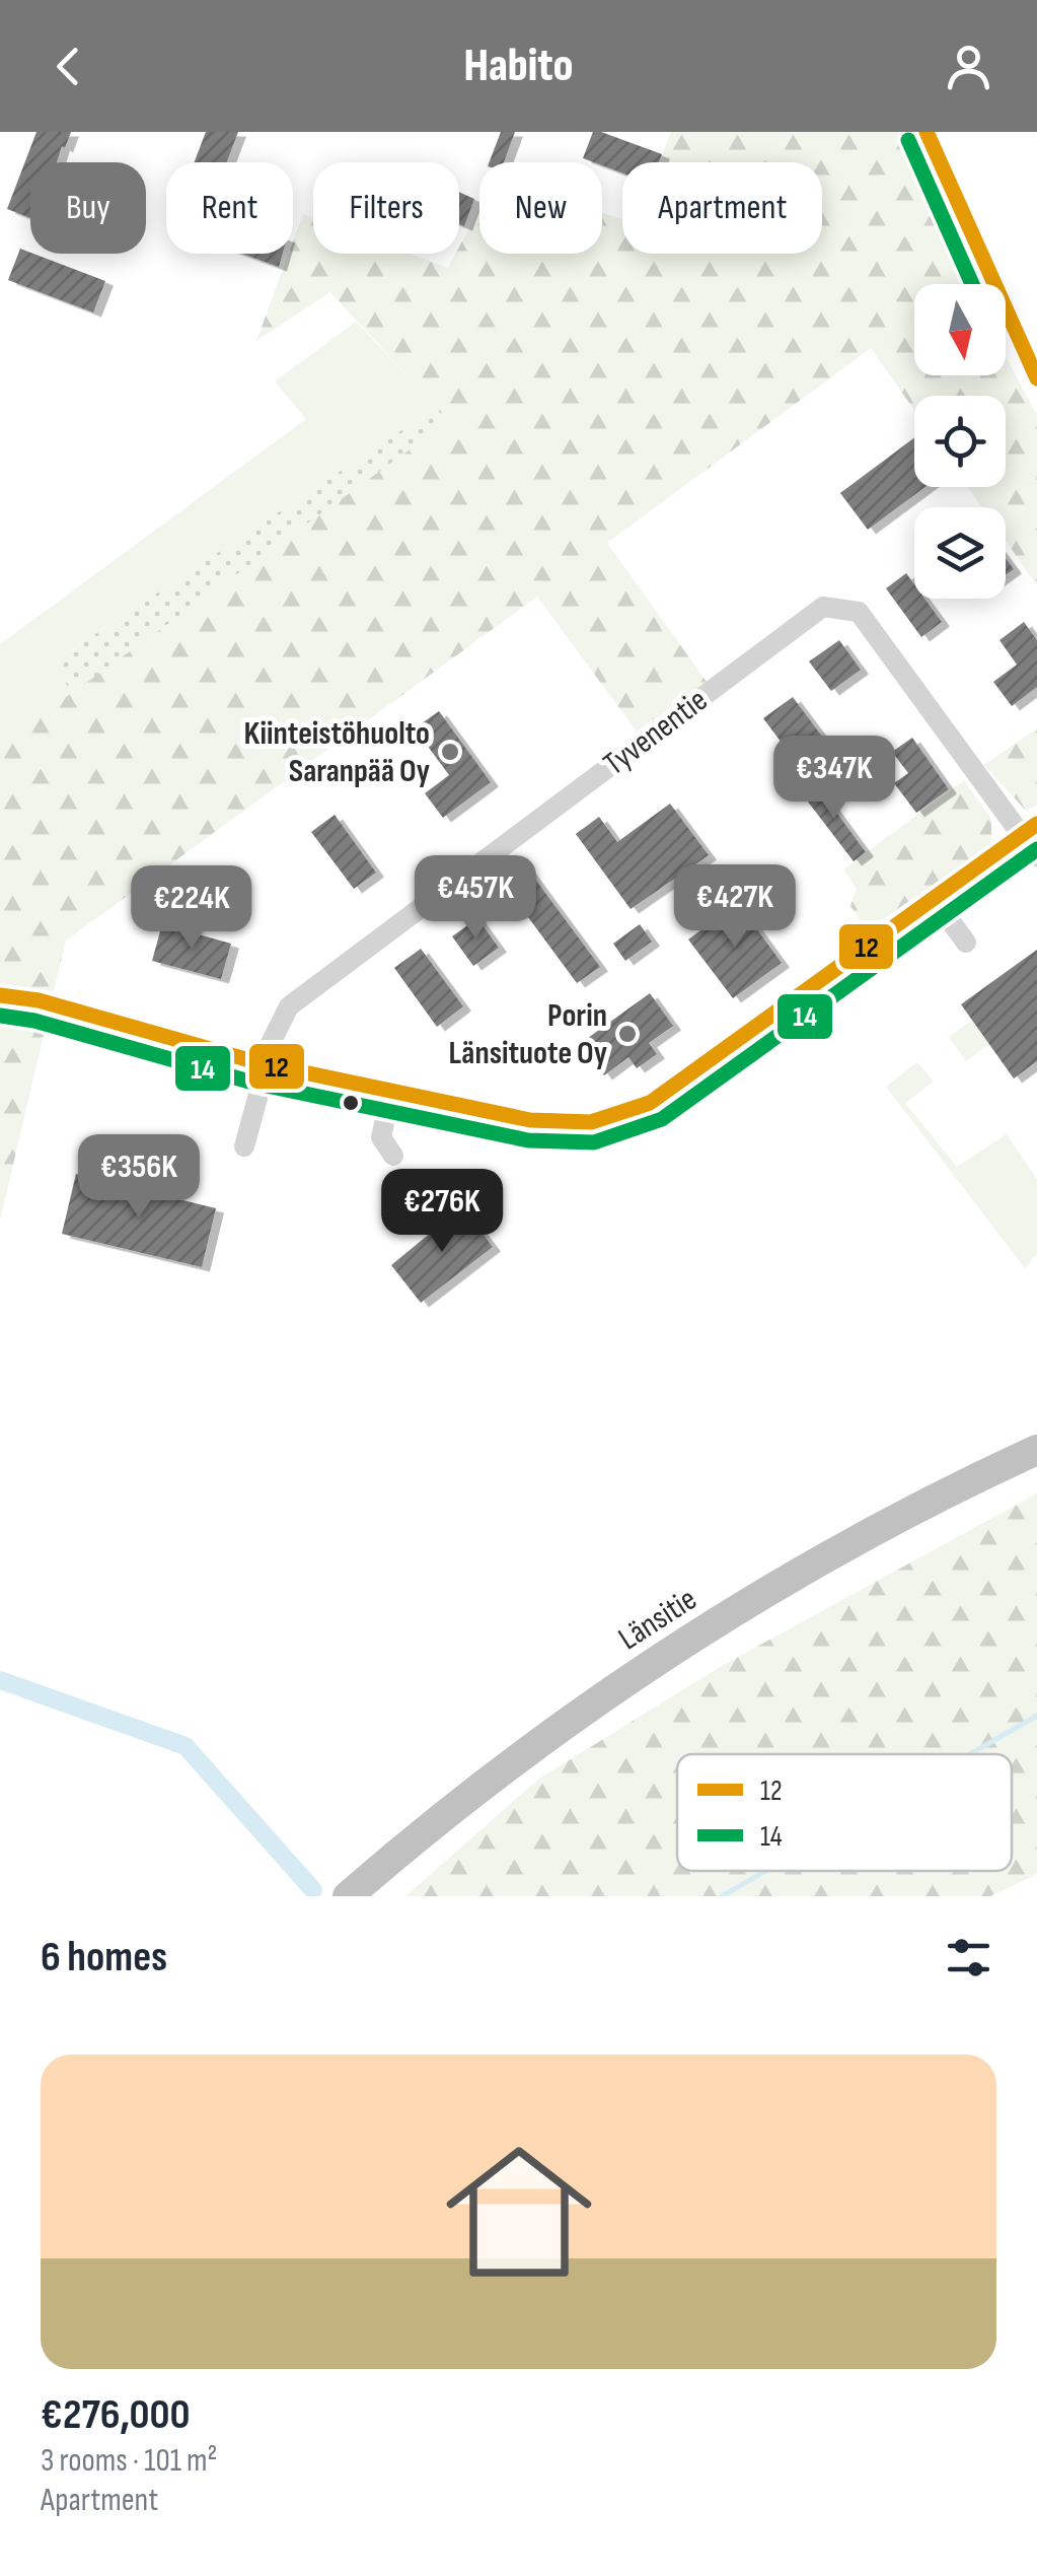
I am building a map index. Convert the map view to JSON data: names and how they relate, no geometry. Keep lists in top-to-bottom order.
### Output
{
  "streets": {
    "highway": ["Länsitie"],
    "street": ["Tyvenentie"]
  },
  "places": ["Kiinteistöhuolto Saranpää Oy", "Porin Länsituote Oy"],
  "lines": ["transit line 12", "transit line 14"],
  "legend": ["12", "14"],
  "north": "bottom",
  "page": {
    "header": "Habito",
    "chip": [
      "Buy",
      "Rent",
      "Filters",
      "New",
      "Apartment"
    ],
    "price": [
      "€347K",
      "€457K",
      "€427K",
      "€224K",
      "€356K",
      "€276K"
    ],
    "heading": "6 homes",
    "list": [
      {
        "name": "€276,000",
        "note": "3 rooms · 101 m² · Apartment"
      }
    ]
  }
}
